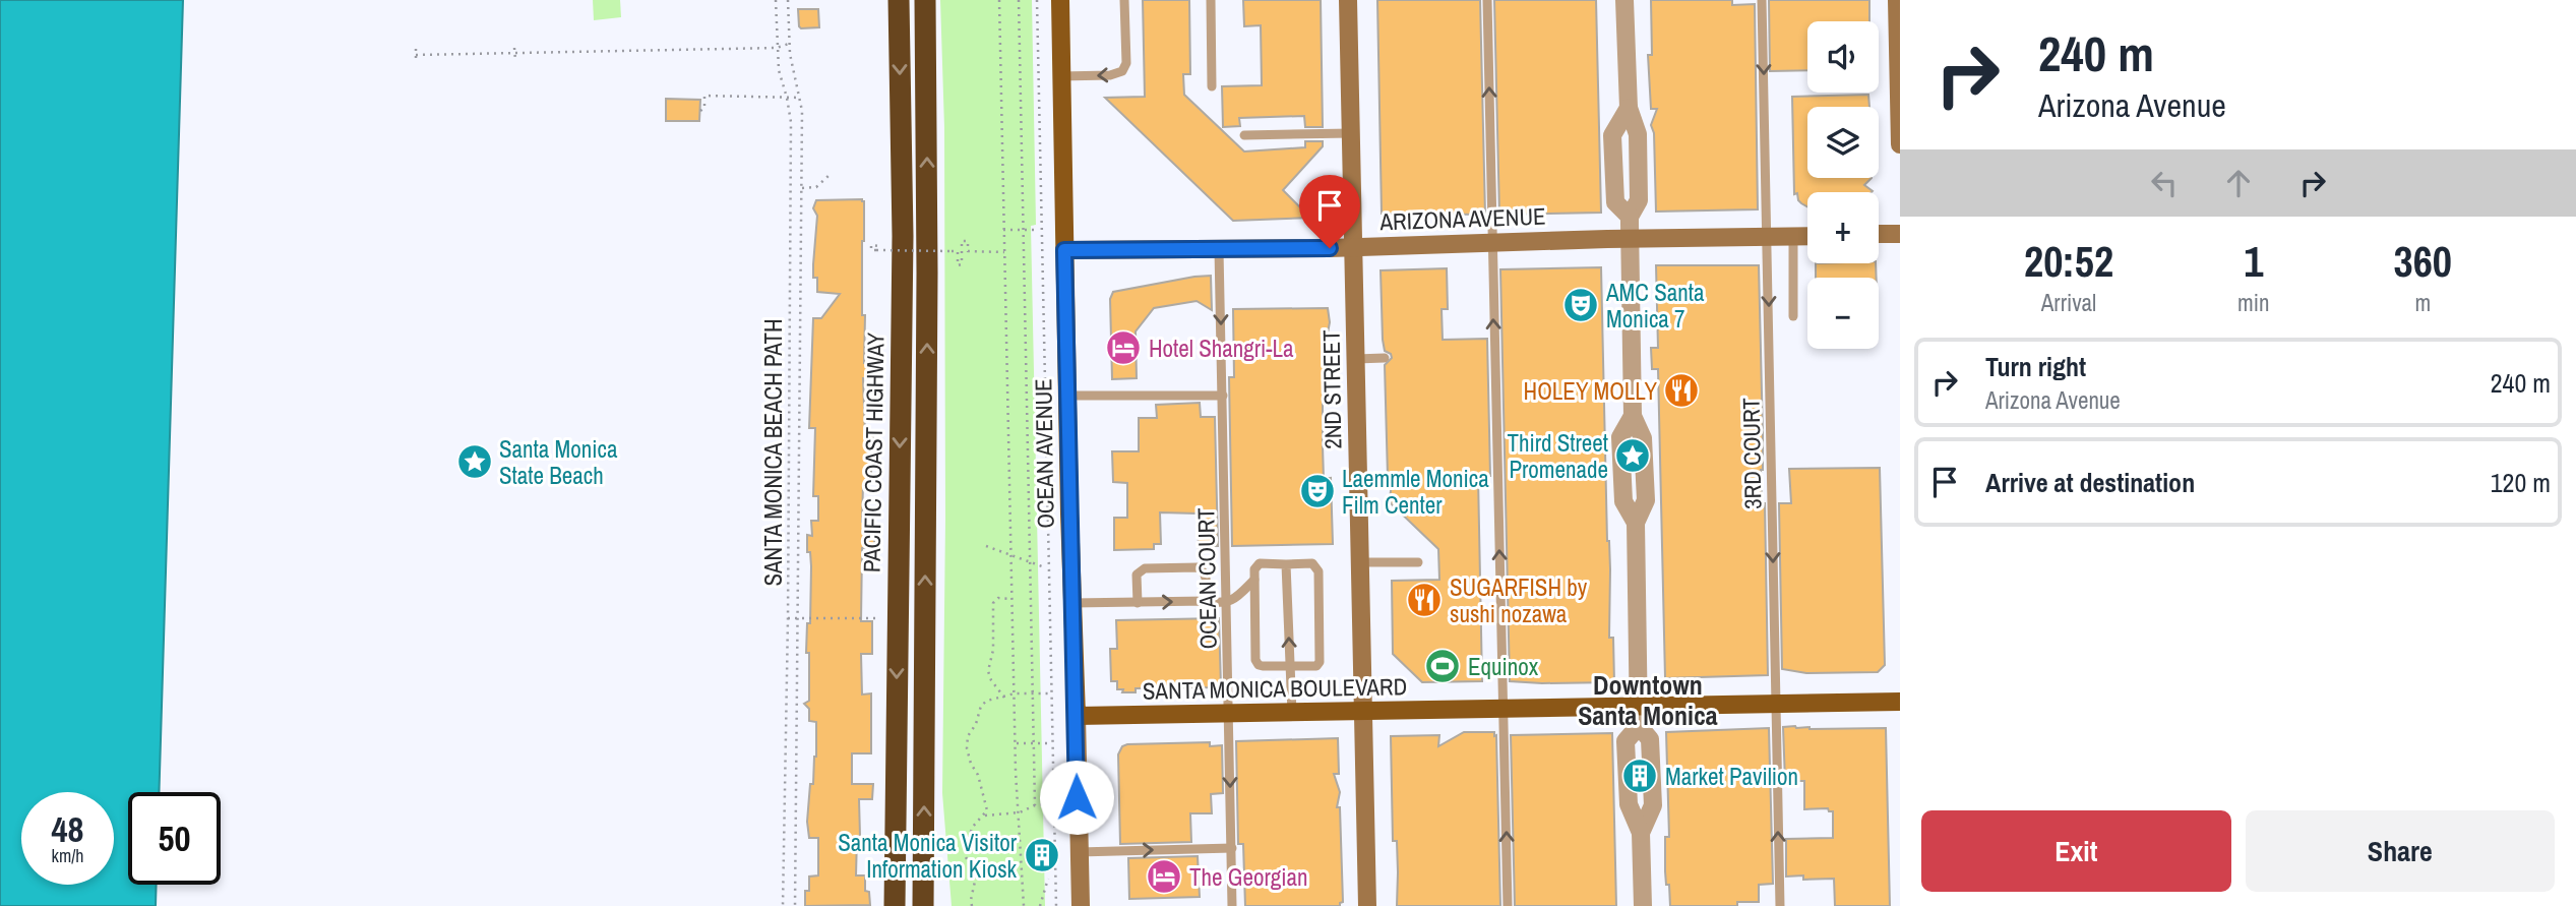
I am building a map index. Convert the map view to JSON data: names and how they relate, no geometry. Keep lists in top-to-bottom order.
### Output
{
  "streets": {
    "highway": ["PACIFIC COAST HIGHWAY"],
    "main road": ["OCEAN AVENUE", "SANTA MONICA BOULEVARD"],
    "street": ["ARIZONA AVENUE", "2ND STREET"],
    "lane": ["3RD COURT", "OCEAN COURT"],
    "path": ["SANTA MONICA BEACH PATH"]
  },
  "crossings": [
    ["ARIZONA AVENUE", "2ND STREET"],
    ["ARIZONA AVENUE", "OCEAN AVENUE"],
    ["ARIZONA AVENUE", "3RD COURT"],
    ["ARIZONA AVENUE", "OCEAN COURT"],
    ["2ND STREET", "SANTA MONICA BOULEVARD"],
    ["OCEAN AVENUE", "SANTA MONICA BOULEVARD"],
    ["3RD COURT", "SANTA MONICA BOULEVARD"],
    ["OCEAN COURT", "SANTA MONICA BOULEVARD"]
  ],
  "one_way": ["OCEAN COURT"],
  "districts": ["Downtown Santa Monica"],
  "places": {
    "theatre": ["AMC Santa Monica 7", "Laemmle Monica Film Center"],
    "hotel": ["Hotel Shangri-La", "The Georgian"],
    "restaurant": ["HOLEY MOLLY", "SUGARFISH by sushi nozawa"],
    "place": ["Third Street Promenade", "Santa Monica State Beach"],
    "sports": ["Equinox"],
    "building": ["Market Pavilion", "Santa Monica Visitor Information Kiosk"]
  },
  "page": {
    "turn": ["240 m", "Arizona Avenue"],
    "map_buttons": ["+", "−"],
    "eta": [
      "20:52",
      "Arrival",
      "1",
      "min",
      "360",
      "m"
    ],
    "list": [
      {
        "name": "Turn right",
        "note": "Arizona Avenue",
        "value": "240 m"
      },
      {
        "name": "Arrive at destination",
        "value": "120 m"
      }
    ],
    "speed": "48 km/h",
    "limit": "50",
    "buttons": ["Exit", "Share"]
  }
}
